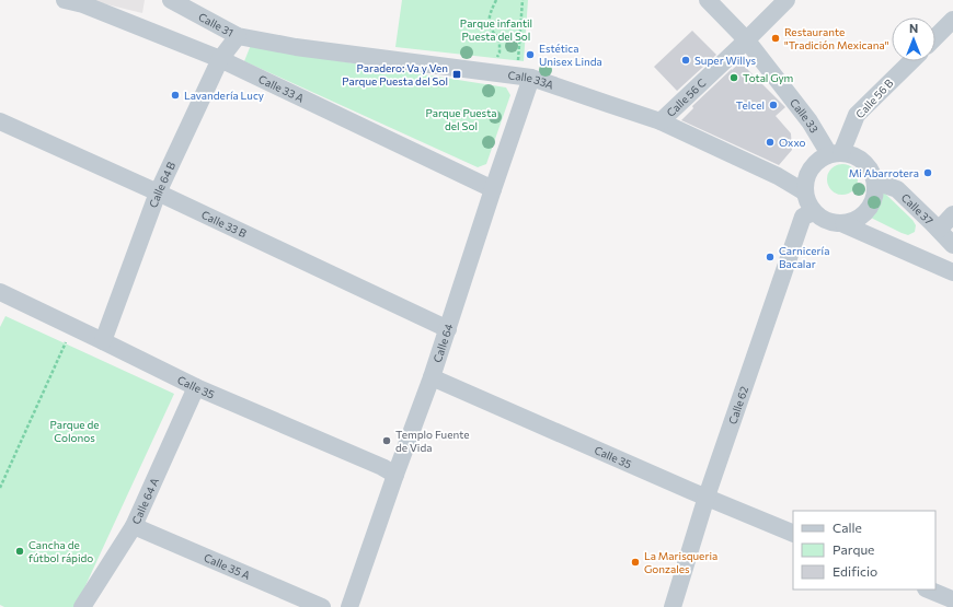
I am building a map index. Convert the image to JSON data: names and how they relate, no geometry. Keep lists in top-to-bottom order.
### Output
{
  "streets": {
    "street": [
      "Calle 31",
      "Calle 33A",
      "Calle 33 A",
      "Calle 56 C",
      "Calle 56 B",
      "Calle 33",
      "Calle 64 B",
      "Calle 37",
      "Calle 33 B",
      "Calle 64",
      "Calle 35",
      "Calle 62",
      "Calle 64 A",
      "Calle 35 A"
    ]
  },
  "crossings": [
    ["Calle 31", "Calle 33A"],
    ["Calle 31", "Calle 64 B"],
    ["Calle 33A", "Calle 56 C"],
    ["Calle 33A", "Calle 56 B"],
    ["Calle 33A", "Calle 33"],
    ["Calle 33A", "Calle 64 B"],
    ["Calle 33A", "Calle 37"],
    ["Calle 33A", "Calle 64"],
    ["Calle 33A", "Calle 62"],
    ["Calle 33 A", "Calle 64 B"],
    ["Calle 33 A", "Calle 64"],
    ["Calle 56 C", "Calle 33"],
    ["Calle 56 B", "Calle 33"],
    ["Calle 56 B", "Calle 37"],
    ["Calle 56 B", "Calle 62"],
    ["Calle 33", "Calle 37"],
    ["Calle 33", "Calle 62"],
    ["Calle 64 B", "Calle 33 B"],
    ["Calle 64 B", "Calle 35"],
    ["Calle 37", "Calle 62"],
    ["Calle 33 B", "Calle 64"],
    ["Calle 64", "Calle 35"],
    ["Calle 35", "Calle 62"],
    ["Calle 35", "Calle 64 A"],
    ["Calle 64 A", "Calle 35 A"]
  ],
  "parks": ["Parque infantil Puesta del Sol", "Parque Puesta del Sol", "Parque de Colonos"],
  "places": {
    "other": [
      "Restaurante \"Tradición Mexicana\"",
      "Estética Unisex Linda",
      "Super Willys",
      "Total Gym",
      "Lavandería Lucy",
      "Telcel",
      "Oxxo",
      "Mi Abarrotera",
      "Carnicería Bacalar",
      "Templo Fuente de Vida",
      "Cancha de fútbol rápido",
      "La Marisqueria Gonzales"
    ],
    "transit": ["Paradero: Va y Ven Parque Puesta del Sol"]
  },
  "legend": ["Calle", "Parque", "Edificio"],
  "north": "top"
}
